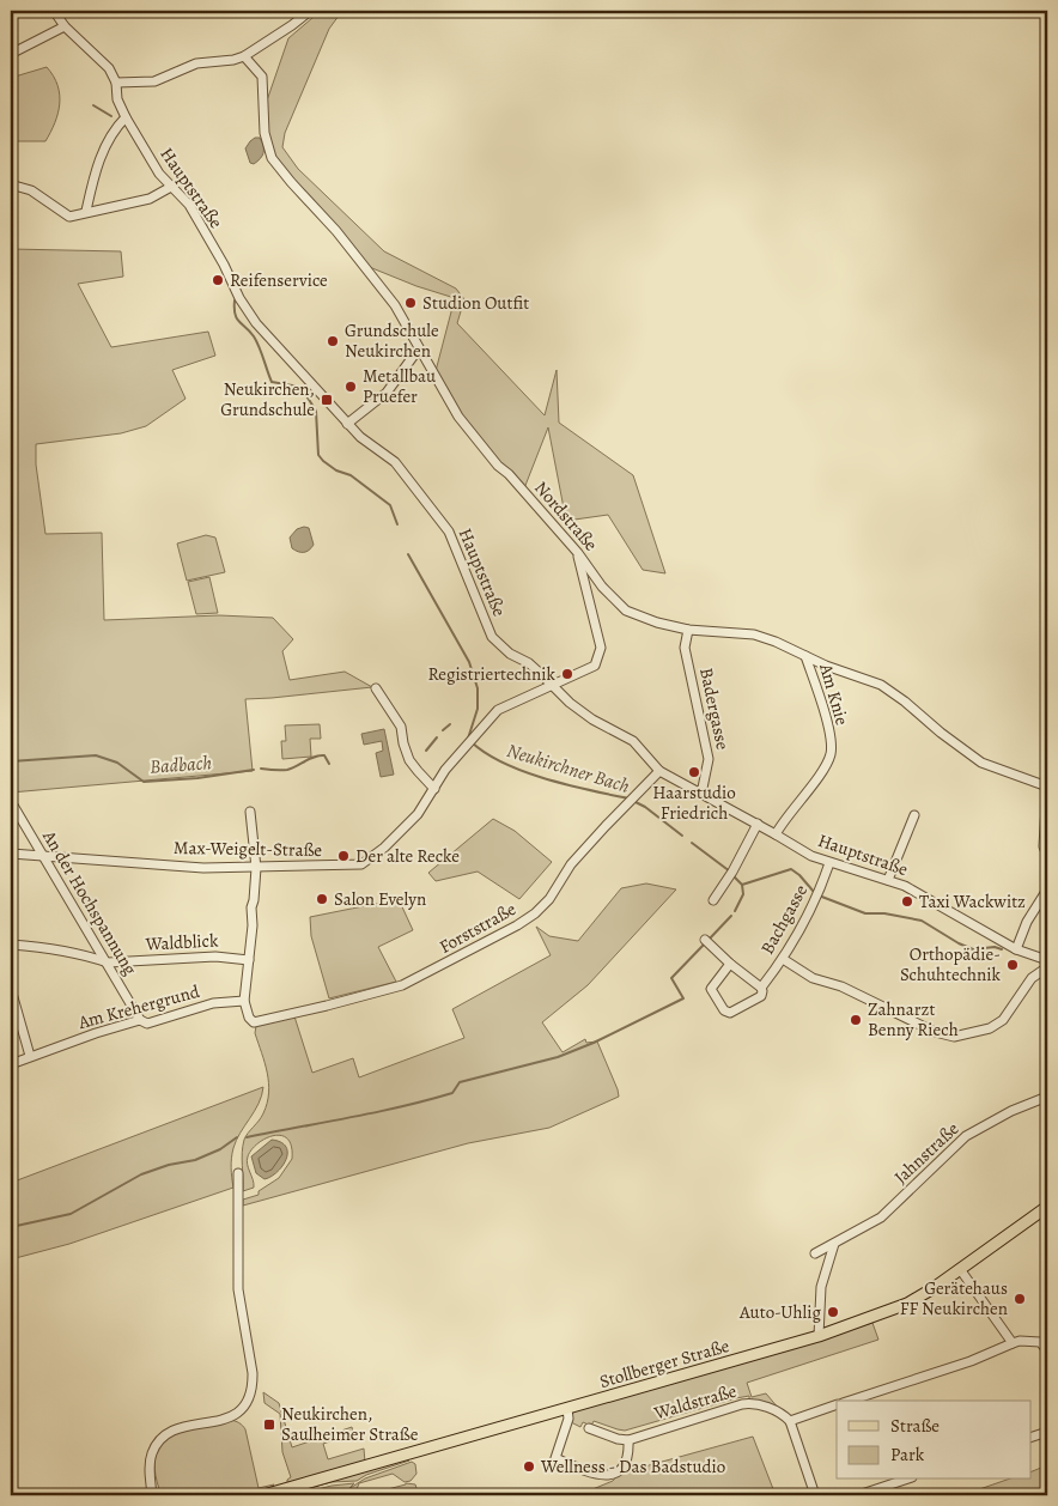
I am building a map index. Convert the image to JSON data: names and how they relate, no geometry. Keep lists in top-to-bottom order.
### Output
{
  "streets": {
    "main road": ["Stollberger Straße"],
    "street": [
      "Hauptstraße",
      "Nordstraße",
      "Am Knie",
      "Badergasse",
      "Max-Weigelt-Straße",
      "An der Hochspannung",
      "Bachgasse",
      "Forststraße",
      "Waldblick",
      "Am Krehergrund",
      "Jahnstraße",
      "Waldstraße"
    ]
  },
  "crossings": [
    ["Hauptstraße", "Am Knie"],
    ["Hauptstraße", "Badergasse"],
    ["Hauptstraße", "Max-Weigelt-Straße"],
    ["Hauptstraße", "Bachgasse"],
    ["Hauptstraße", "Forststraße"],
    ["Nordstraße", "Am Knie"],
    ["Nordstraße", "Badergasse"],
    ["Nordstraße", "Max-Weigelt-Straße"],
    ["Max-Weigelt-Straße", "An der Hochspannung"],
    ["An der Hochspannung", "Waldblick"],
    ["An der Hochspannung", "Am Krehergrund"],
    ["Forststraße", "Am Krehergrund"]
  ],
  "water": ["Badbach", "Neukirchner Bach"],
  "places": {
    "other": [
      "Reifenservice",
      "Studion Outfit",
      "Grundschule Neukirchen",
      "Metallbau Pruefer",
      "Registriertechnik",
      "Haarstudio Friedrich",
      "Der alte Recke",
      "Salon Evelyn",
      "Taxi Wackwitz",
      "Orthopädie- Schuhtechnik",
      "Zahnarzt Benny Riech",
      "Gerätehaus FF Neukirchen",
      "Auto-Uhlig",
      "Wellness - Das Badstudio"
    ],
    "transit": ["Neukirchen, Grundschule", "Neukirchen, Saulheimer Straße"]
  },
  "legend": ["Straße", "Park"]
}
